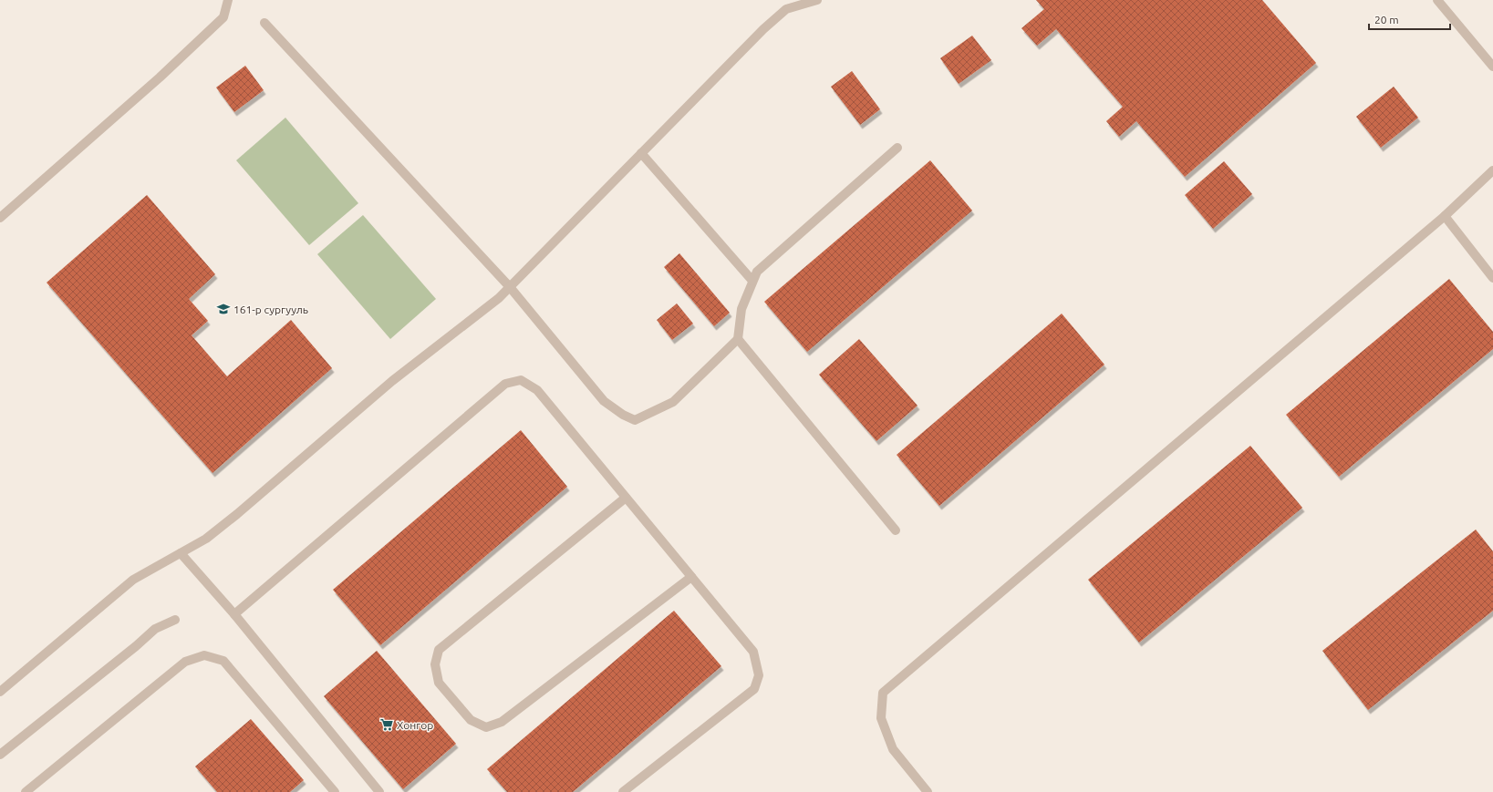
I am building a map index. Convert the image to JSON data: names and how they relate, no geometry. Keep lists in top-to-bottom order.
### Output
{
  "places": {
    "school or university": ["161-р сургууль"],
    "supermarket": ["Хонгор"]
  },
  "scale_bar": "20 m"
}
